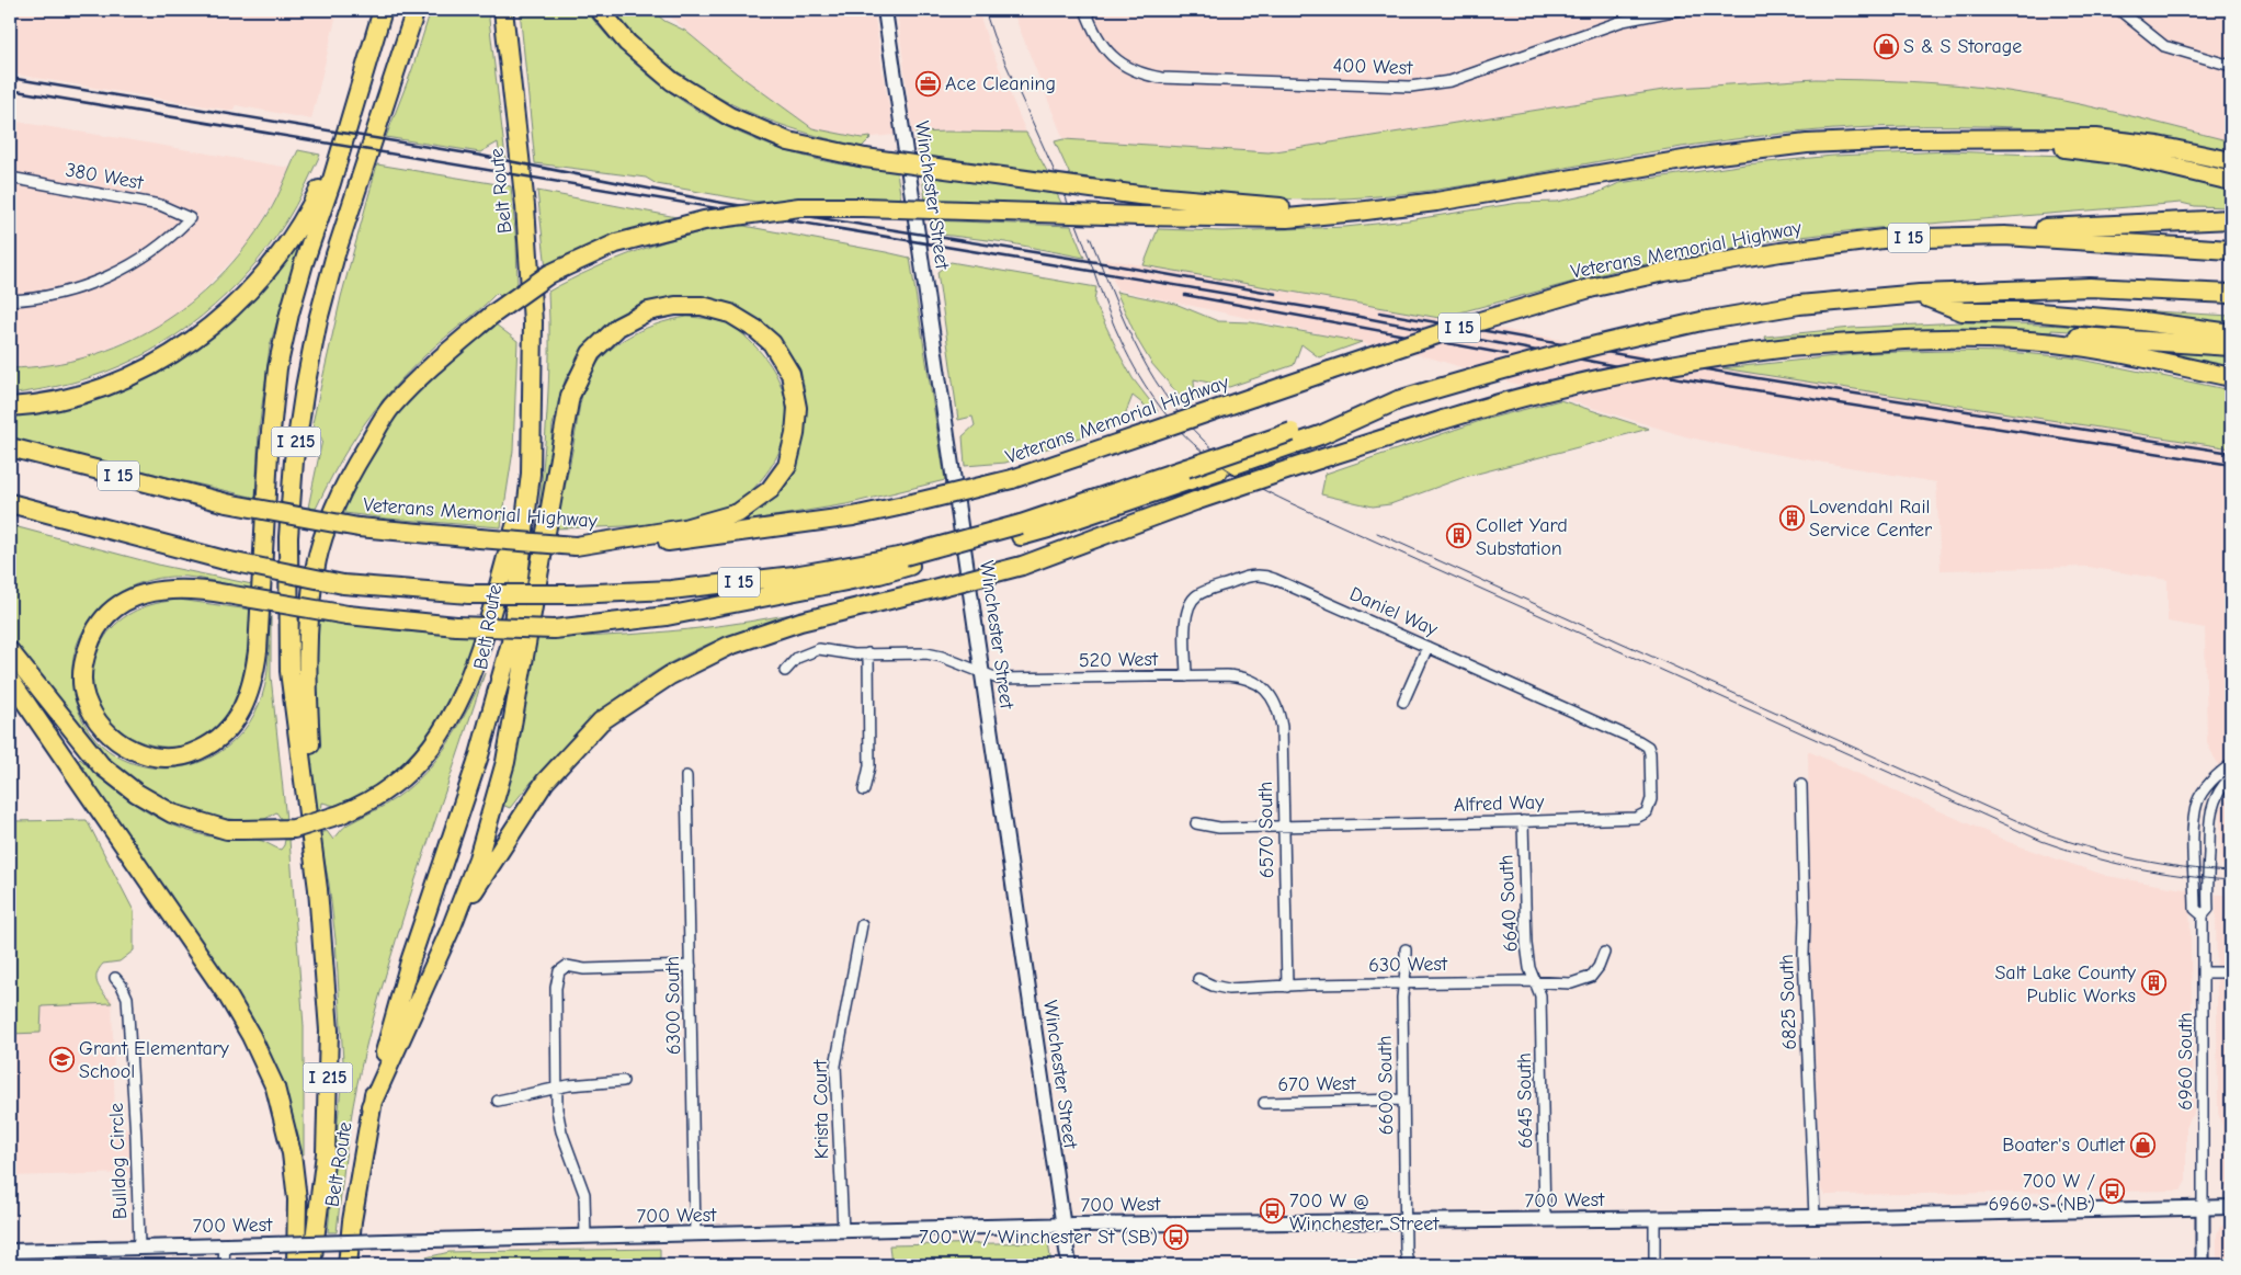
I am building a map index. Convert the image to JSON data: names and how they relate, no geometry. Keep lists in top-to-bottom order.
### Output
{
  "streets": {
    "highway": [
      "Belt Route",
      "I 15",
      "Veterans Memorial Highway",
      "I 215"
    ],
    "main road": ["Winchester Street", "700 West"],
    "street": [
      "400 West",
      "380 West",
      "Daniel Way",
      "520 West",
      "Alfred Way",
      "6570 South",
      "6640 South",
      "630 West",
      "6825 South",
      "6300 South",
      "6960 South",
      "670 West",
      "6600 South",
      "6645 South",
      "Krista Court",
      "Bulldog Circle"
    ]
  },
  "crossings": [
    ["Winchester Street", "520 West"],
    ["Winchester Street", "700 West"],
    ["Daniel Way", "520 West"],
    ["Daniel Way", "Alfred Way"],
    ["520 West", "6570 South"],
    ["Alfred Way", "6570 South"],
    ["Alfred Way", "6640 South"],
    ["6570 South", "630 West"],
    ["6640 South", "630 West"],
    ["6640 South", "6645 South"],
    ["630 West", "6600 South"],
    ["630 West", "6645 South"],
    ["6825 South", "700 West"],
    ["6300 South", "700 West"],
    ["6960 South", "700 West"],
    ["670 West", "6600 South"],
    ["6600 South", "700 West"],
    ["6645 South", "700 West"],
    ["Krista Court", "700 West"],
    ["Bulldog Circle", "700 West"]
  ],
  "places": {
    "shop": ["S & S Storage", "Boater's Outlet"],
    "office": ["Ace Cleaning"],
    "building": ["Lovendahl Rail Service Center", "Collet Yard Substation", "Salt Lake County Public Works"],
    "school or university": ["Grant Elementary School"],
    "bus stop": ["700 W / 6960 S (NB)", "700 W @ Winchester Street", "700 W / Winchester St (SB)"]
  }
}
